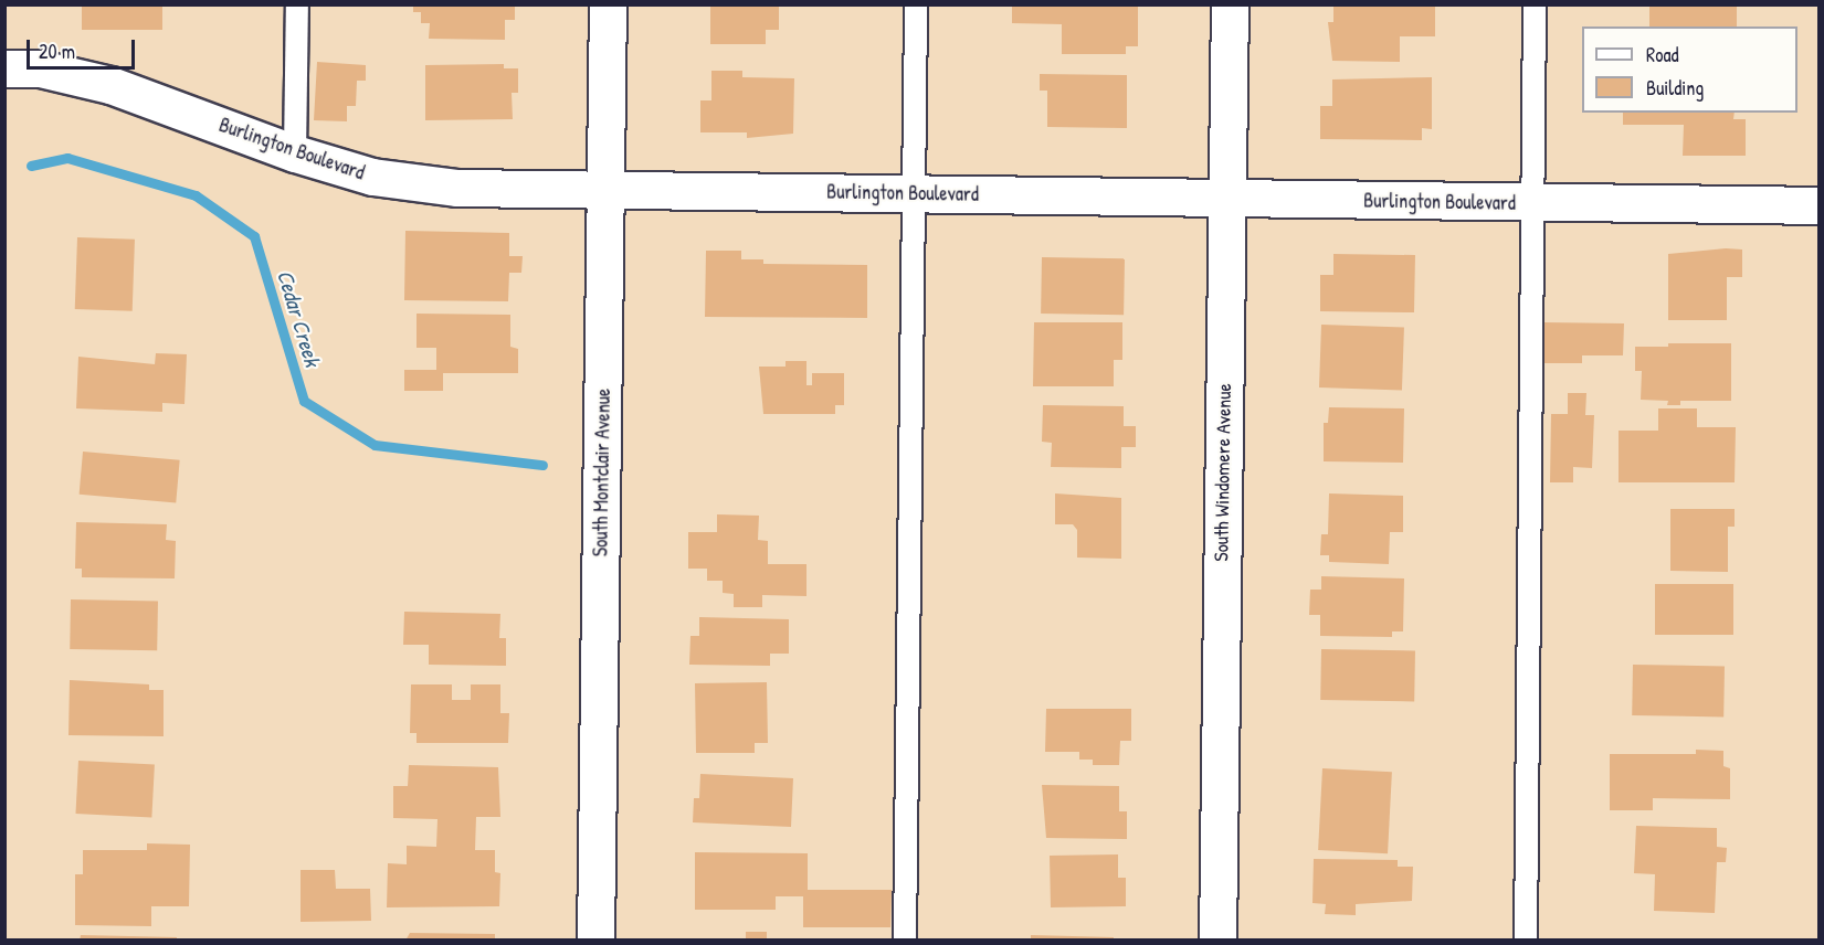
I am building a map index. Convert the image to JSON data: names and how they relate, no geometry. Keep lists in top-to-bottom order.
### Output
{
  "streets": {
    "street": ["Burlington Boulevard", "South Montclair Avenue", "South Windomere Avenue"]
  },
  "crossings": [
    ["Burlington Boulevard", "South Montclair Avenue"],
    ["Burlington Boulevard", "South Windomere Avenue"]
  ],
  "water": ["Cedar Creek"],
  "legend": ["Road", "Building"],
  "scale_bar": "20 m"
}
